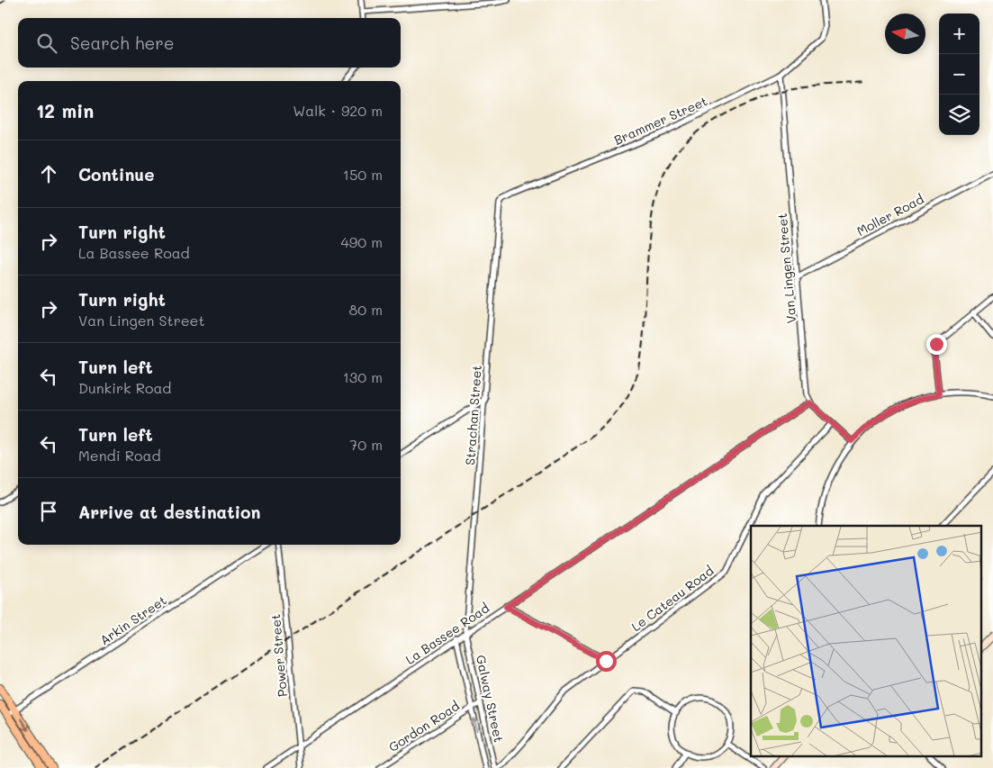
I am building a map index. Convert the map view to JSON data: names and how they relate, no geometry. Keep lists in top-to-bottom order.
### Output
{
  "streets": {
    "street": [
      "Brammer Street",
      "Moller Road",
      "Van Lingen Street",
      "Strachan Street",
      "Le Cateau Road",
      "Arkin Street",
      "La Bassee Road",
      "Power Street",
      "Galway Street",
      "Gordon Road"
    ]
  },
  "crossings": [
    ["Brammer Street", "Van Lingen Street"],
    ["Brammer Street", "Strachan Street"],
    ["Moller Road", "Van Lingen Street"],
    ["Van Lingen Street", "La Bassee Road"],
    ["Strachan Street", "La Bassee Road"],
    ["Strachan Street", "Galway Street"],
    ["Le Cateau Road", "Galway Street"],
    ["La Bassee Road", "Power Street"],
    ["La Bassee Road", "Galway Street"],
    ["Galway Street", "Gordon Road"]
  ],
  "north": "left",
  "page": {
    "map_buttons": ["+", "−"],
    "search": "Search here",
    "heading": ["12 min", "Walk · 920 m"],
    "list": [
      ["Continue", "150 m"],
      ["Turn right", "La Bassee Road", "490 m"],
      ["Turn right", "Van Lingen Street", "80 m"],
      ["Turn left", "Dunkirk Road", "130 m"],
      ["Turn left", "Mendi Road", "70 m"],
      "Arrive at destination"
    ]
  }
}
